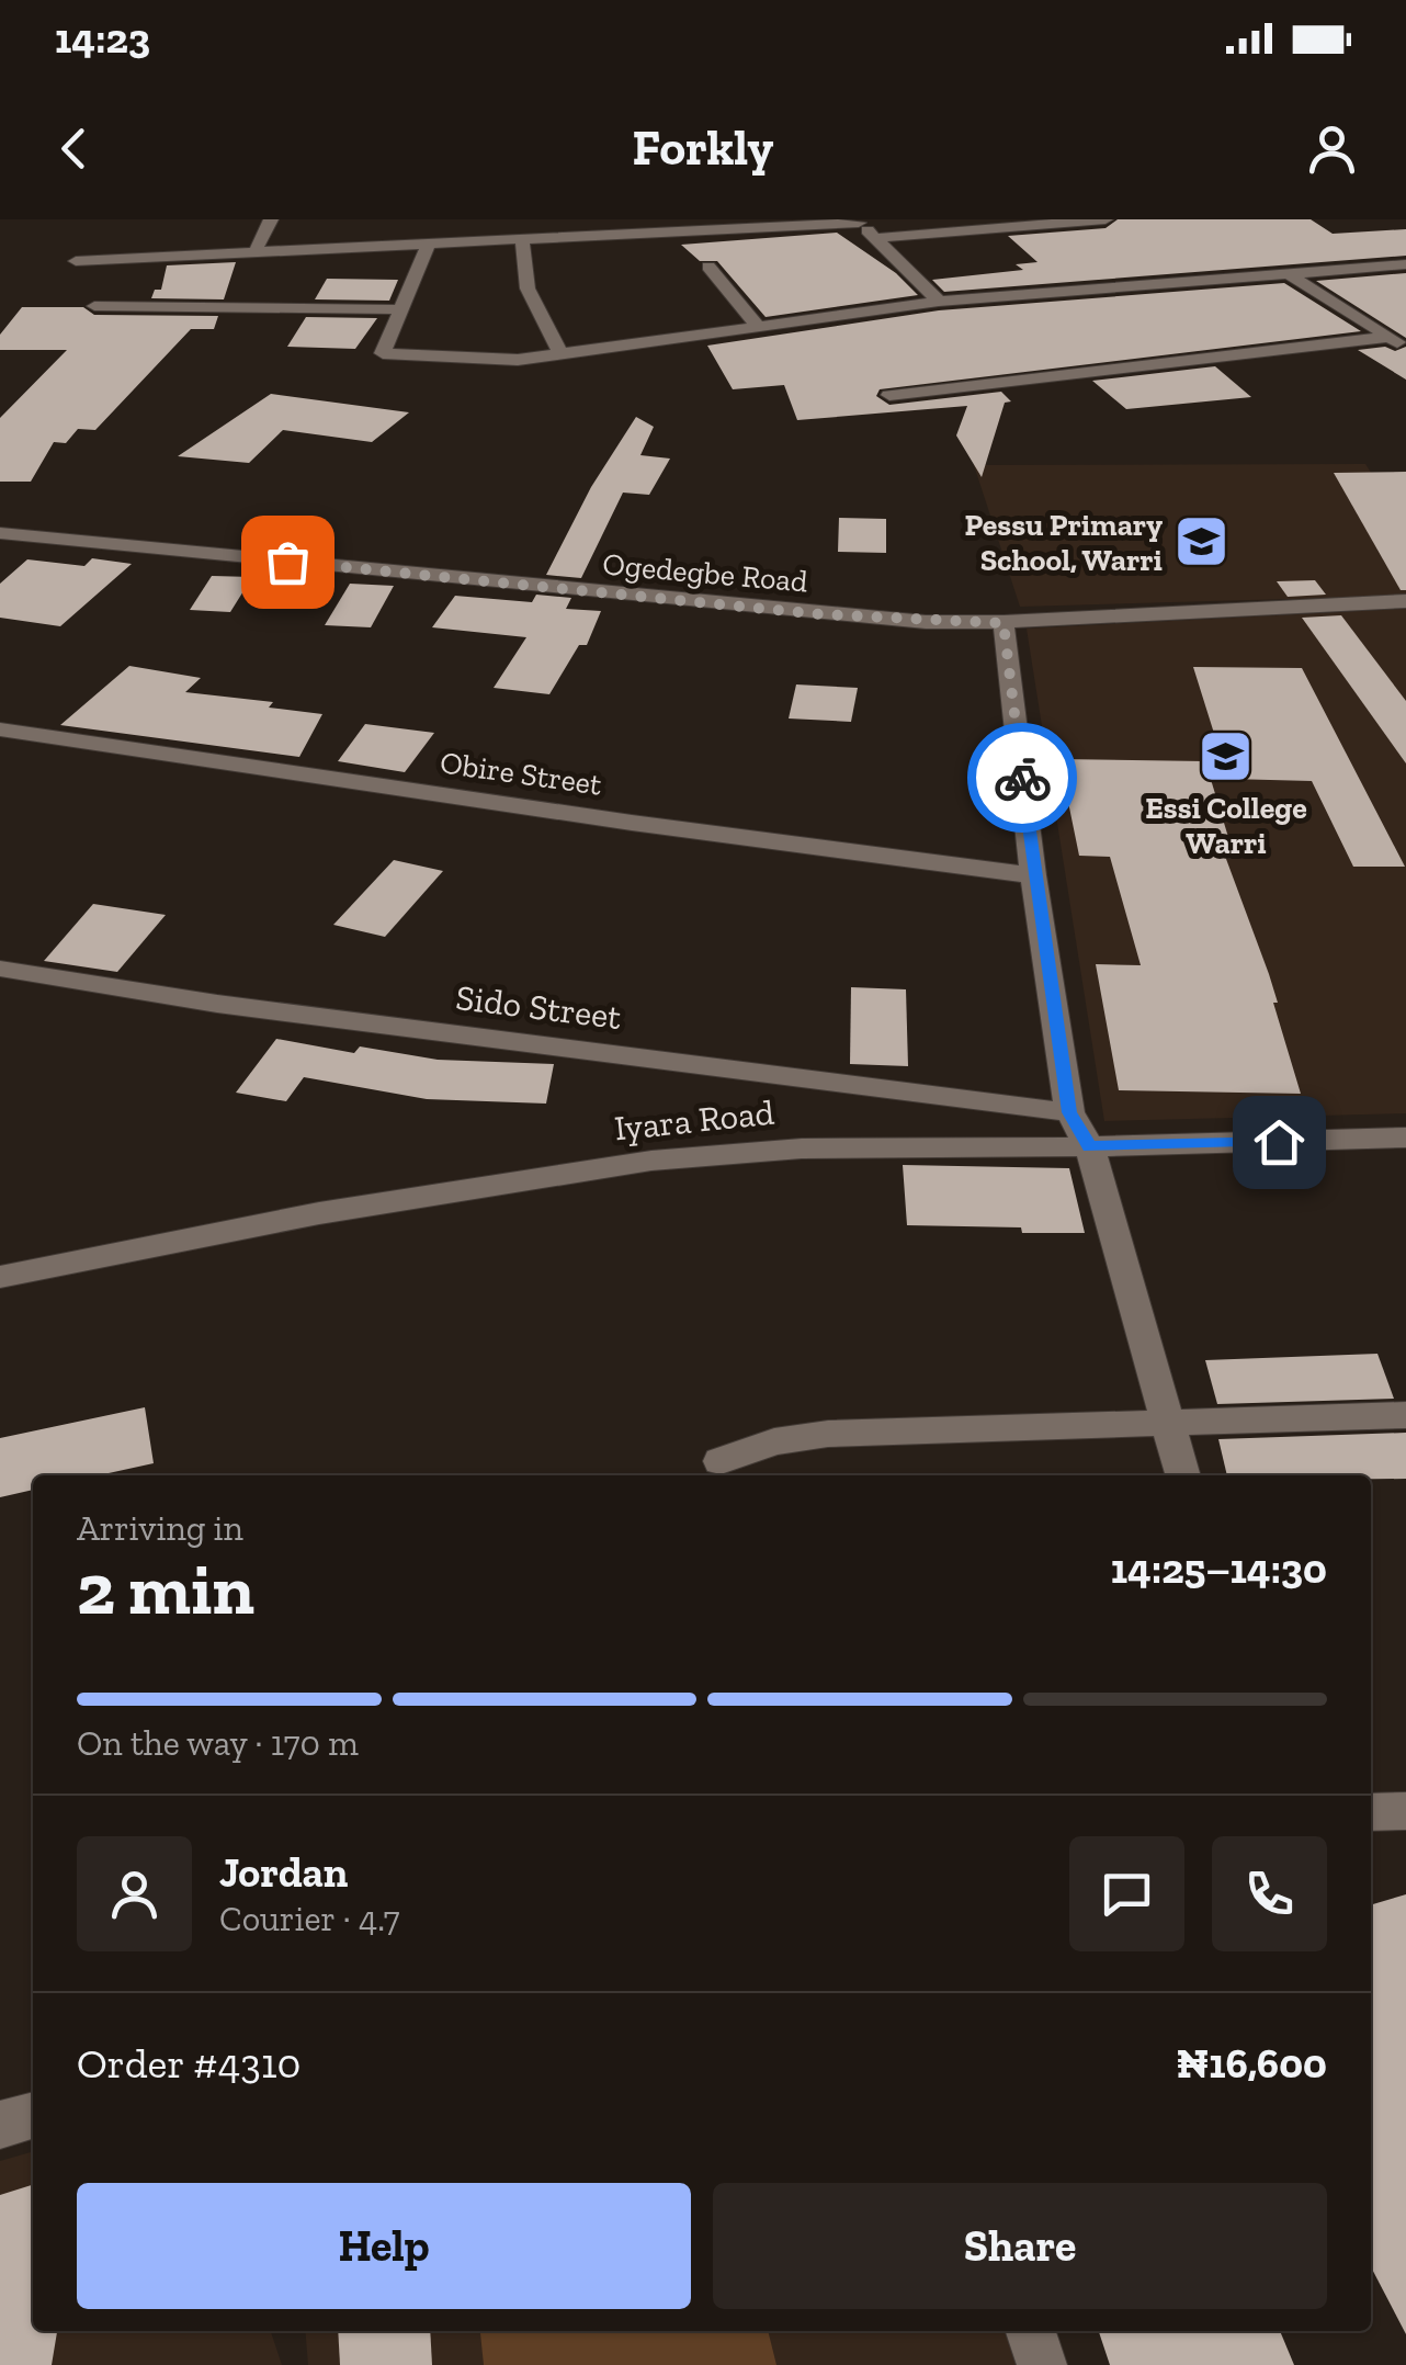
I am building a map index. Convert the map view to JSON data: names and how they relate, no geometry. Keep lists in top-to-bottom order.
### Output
{
  "streets": {
    "street": [
      "Ogedegbe Road",
      "Obire Street",
      "Sido Street",
      "Iyara Road"
    ]
  },
  "places": {
    "school or university": ["Pessu Primary School, Warri", "Essi College Warri"]
  },
  "page": {
    "status": "14:23",
    "header": "Forkly",
    "heading": ["2 min", "Arriving in", "14:25–14:30"],
    "panel": [
      "Jordan",
      "Courier · 4.7",
      "Order #4310",
      "₦16,600"
    ],
    "bar": "On the way · 170 m",
    "buttons": ["Help", "Share"]
  }
}
